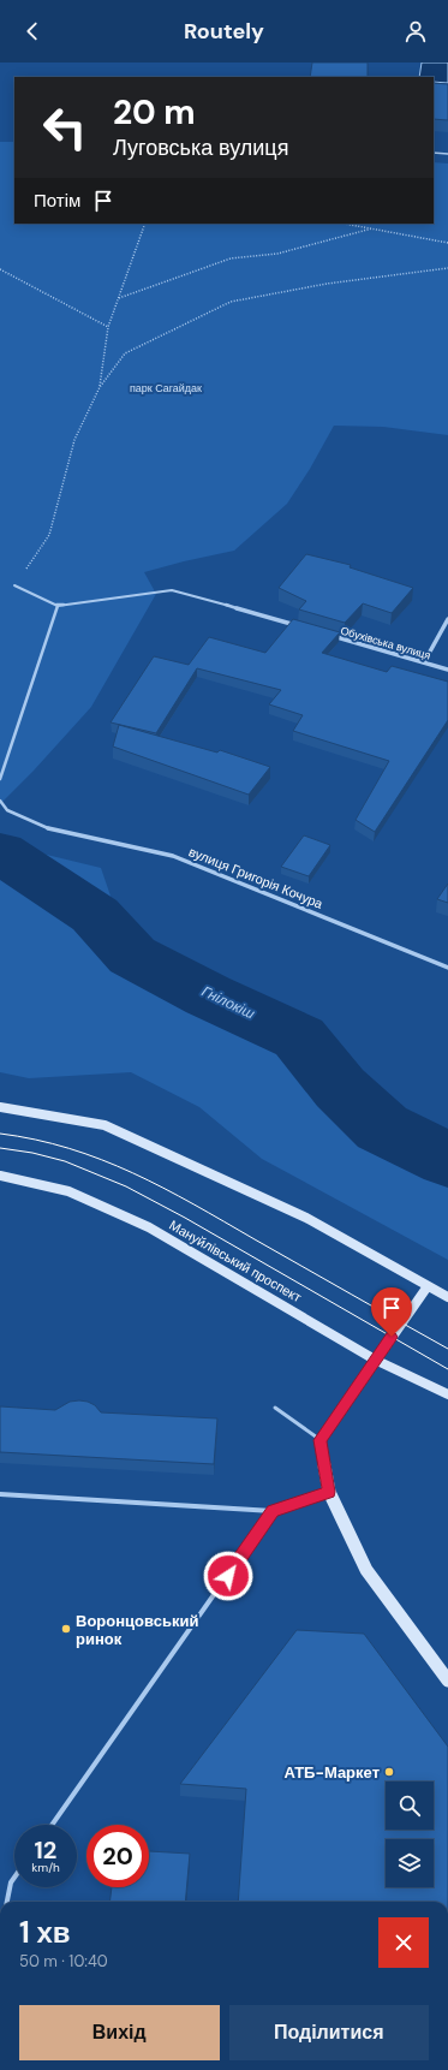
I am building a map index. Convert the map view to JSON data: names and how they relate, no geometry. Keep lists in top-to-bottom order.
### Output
{
  "streets": {
    "main road": ["Мануйлівський проспект"],
    "street": ["Обухівська вулиця", "вулиця Григорія Кочура"]
  },
  "water": ["Гнілокіш"],
  "parks": ["парк Сагайдак"],
  "places": ["Воронцовський ринок", "АТБ-Маркет"],
  "page": {
    "header": "Routely",
    "turn": ["20 m", "Луговська вулиця"],
    "then": "Потім",
    "speed": "12 km/h",
    "limit": "20",
    "heading": ["1 хв", "50 m · 10:40"],
    "buttons": ["Вихід", "Поділитися"]
  }
}
